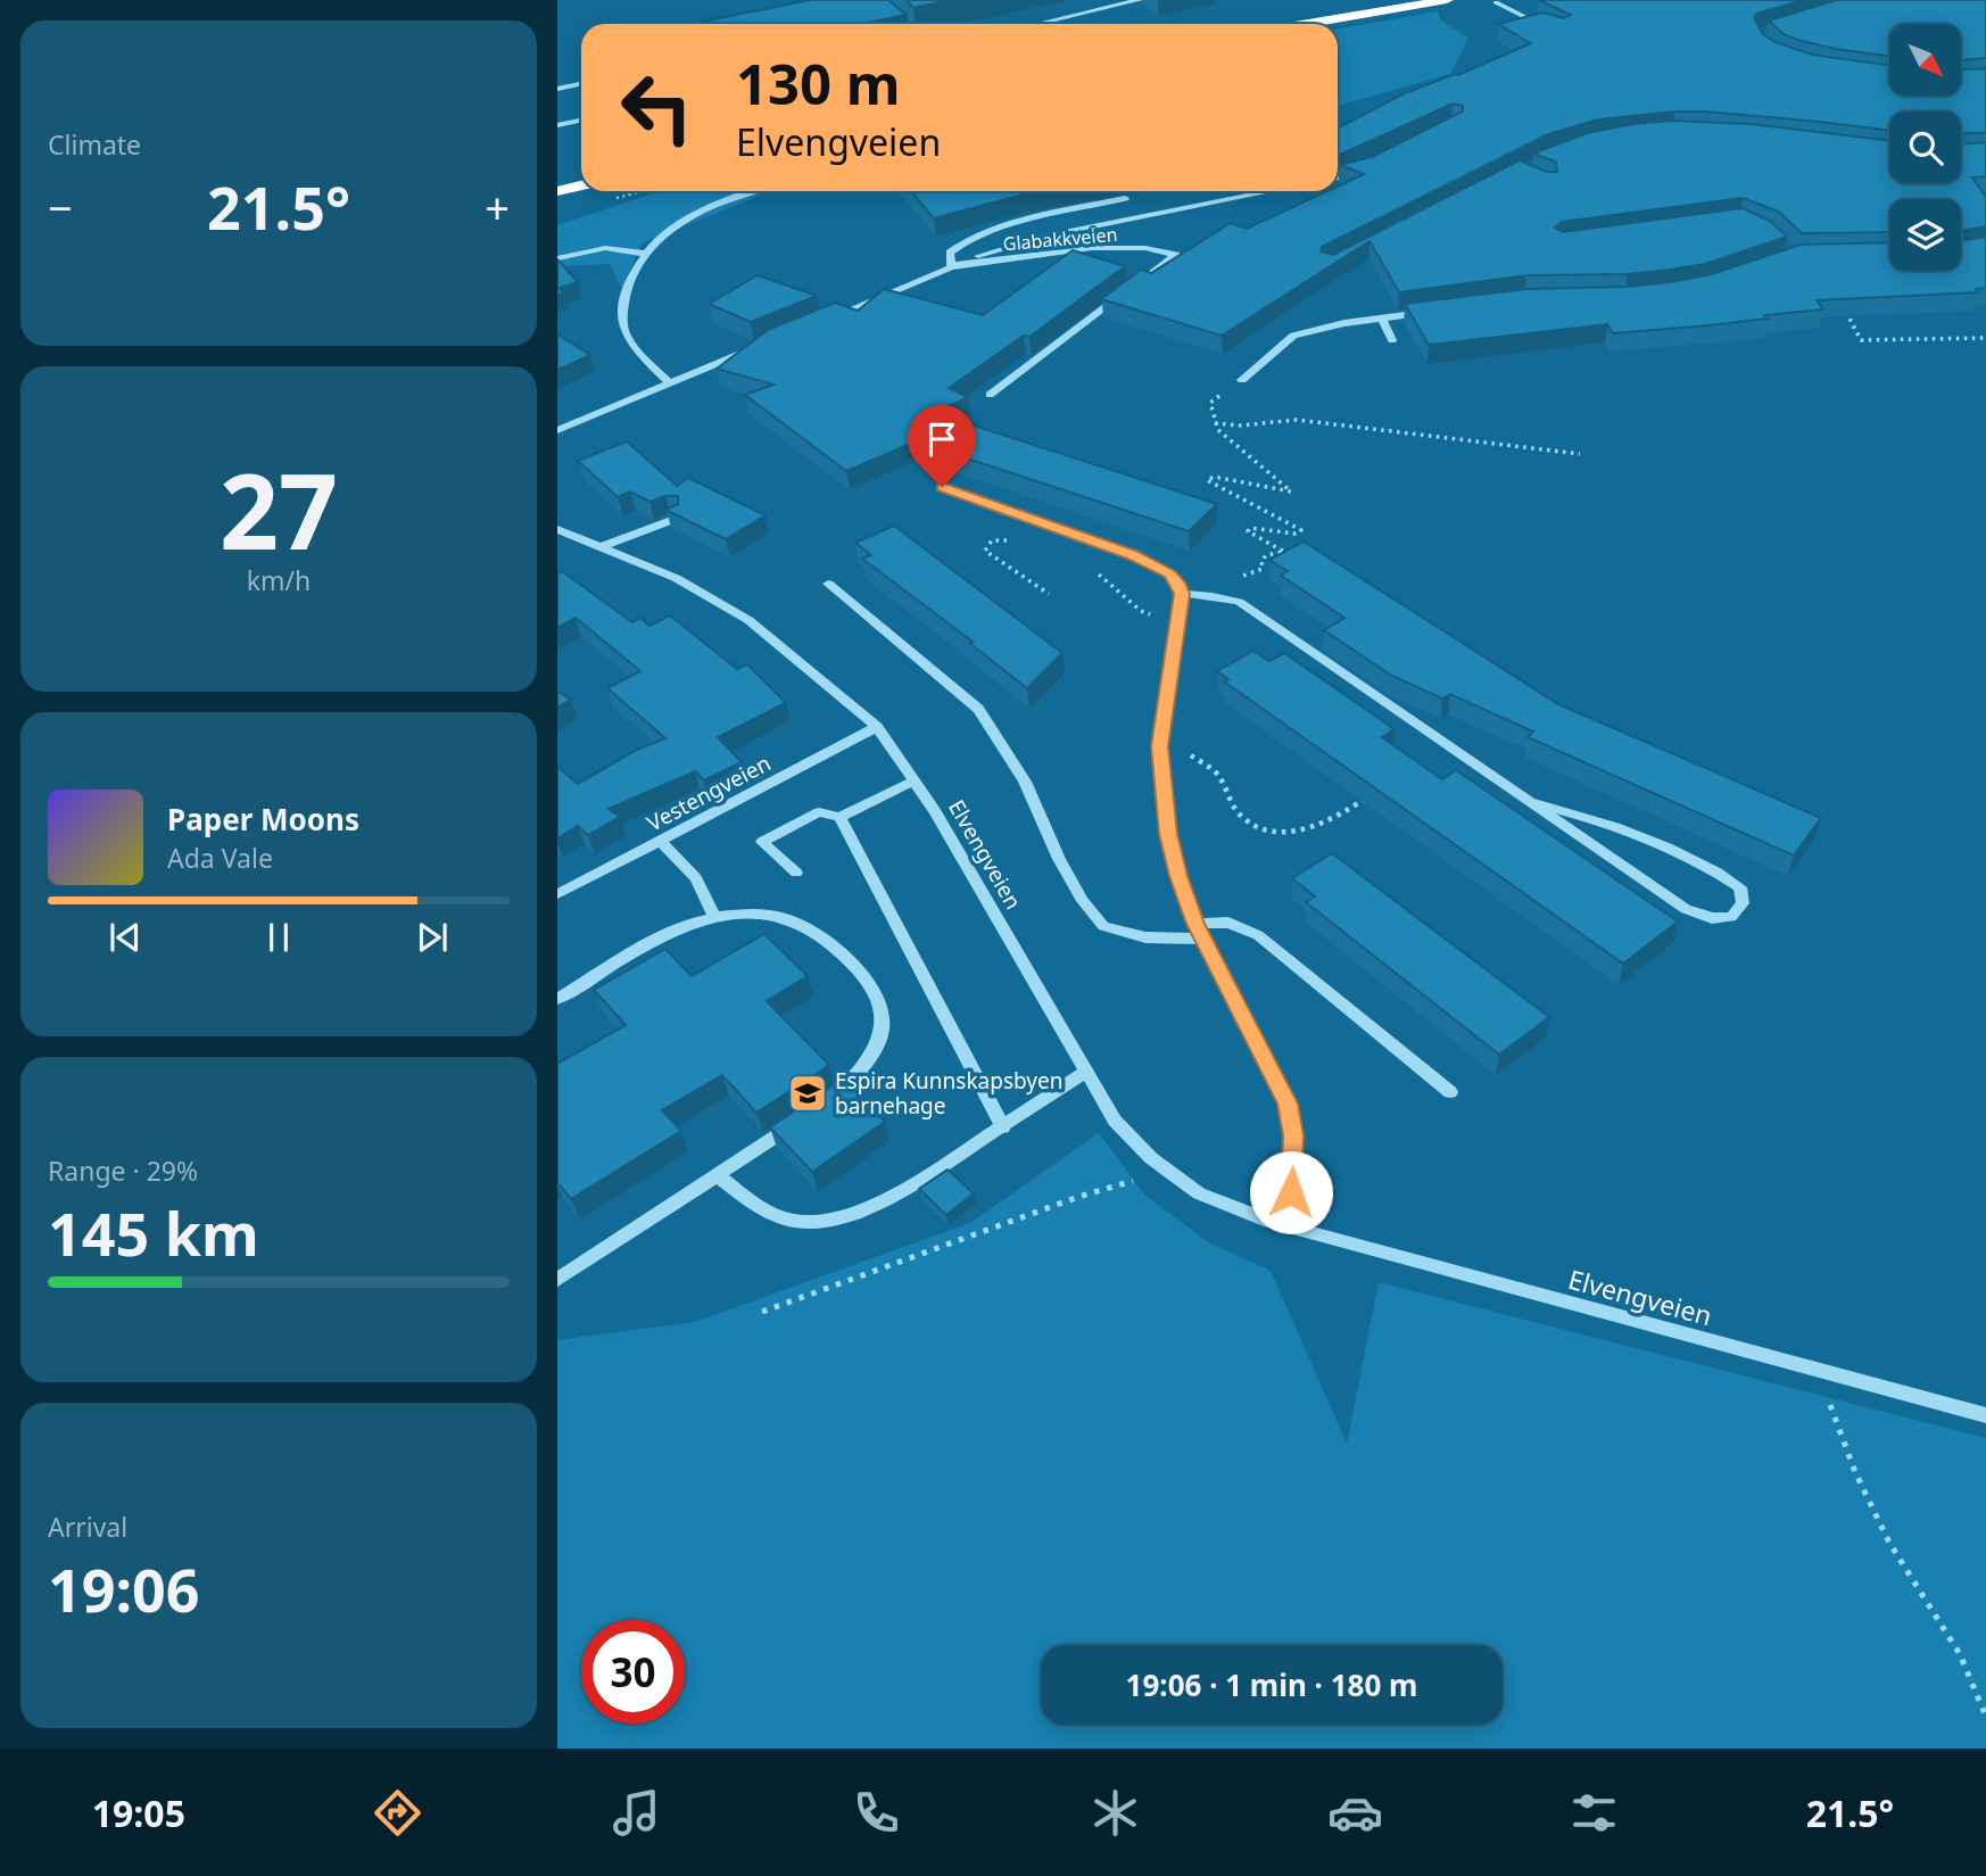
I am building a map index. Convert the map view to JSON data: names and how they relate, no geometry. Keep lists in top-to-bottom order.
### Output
{
  "streets": {
    "street": ["Glabakkveien", "Vestengveien", "Elvengveien"]
  },
  "crossings": [
    ["Vestengveien", "Elvengveien"]
  ],
  "places": {
    "school or university": ["Espira Kunnskapsbyen barnehage"]
  },
  "north": "bottom right",
  "page": {
    "tile": [
      "Climate",
      ["27", "km/h"],
      ["Range · 29%", "145 km"],
      ["Arrival", "19:06"]
    ],
    "turn": ["130 m", "Elvengveien"],
    "heat": ["−", "21.5°", "+"],
    "song": ["Paper Moons", "Ada Vale"],
    "limit": "30",
    "trip": "19:06 · 1 min · 180 m",
    "tabs": ["19:05", "21.5°"]
  }
}
